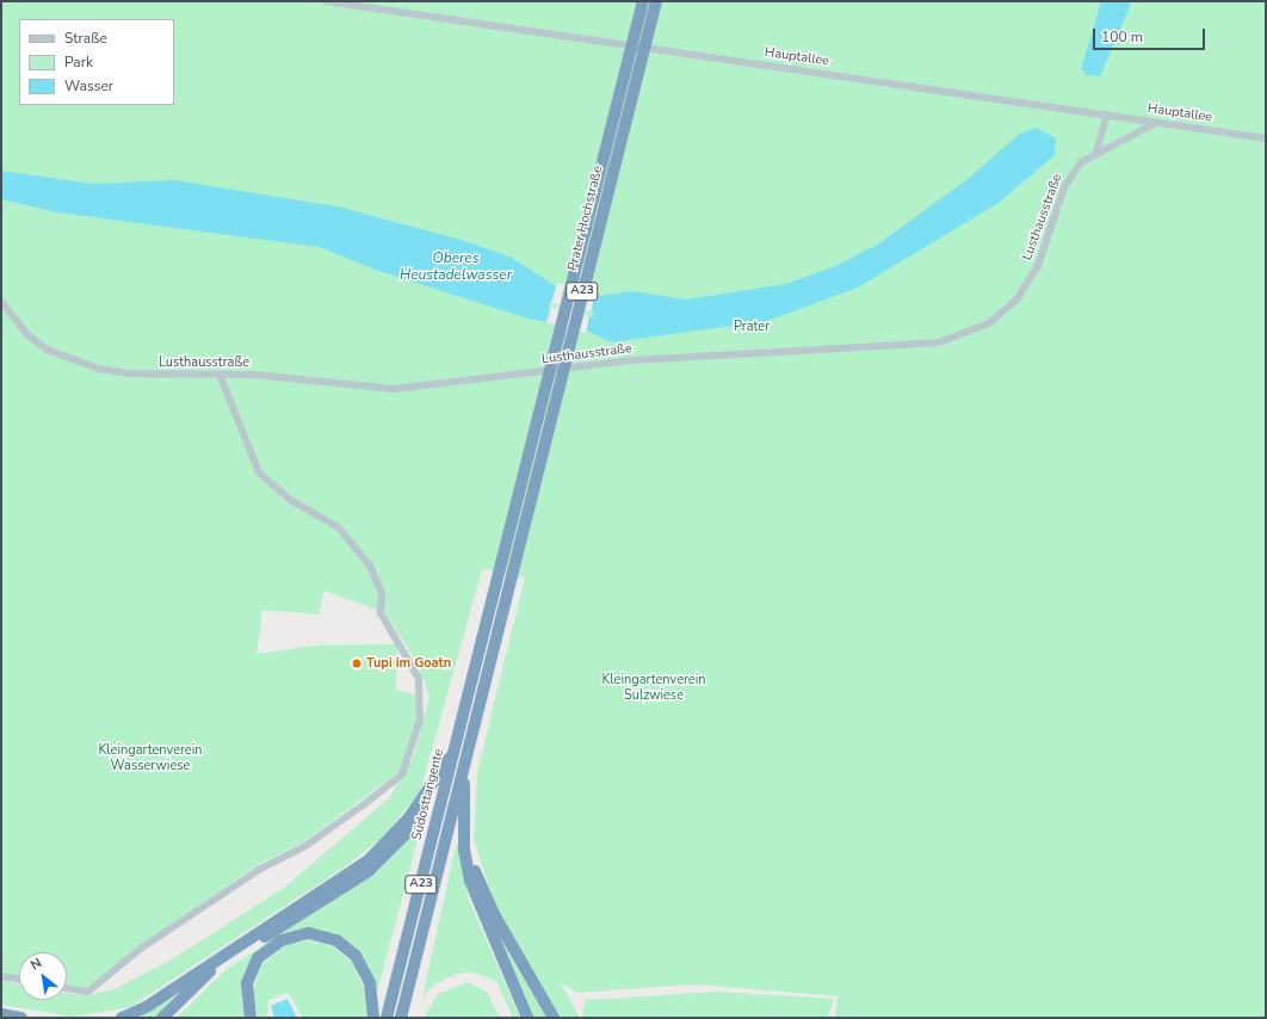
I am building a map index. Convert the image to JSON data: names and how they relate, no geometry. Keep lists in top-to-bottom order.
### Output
{
  "streets": {
    "highway": ["Prater Hochstraße", "A23", "Südosttangente"],
    "street": ["Hauptallee", "Lusthausstraße"]
  },
  "crossings": [
    ["Hauptallee", "Lusthausstraße"],
    ["Prater Hochstraße", "Südosttangente"]
  ],
  "water": ["Oberes Heustadelwasser"],
  "parks": ["Prater", "Kleingartenverein Sulzwiese", "Kleingartenverein Wasserwiese"],
  "places": ["Tupi im Goatn"],
  "legend": ["Straße", "Park", "Wasser"],
  "scale_bar": "100 m",
  "north": "top left"
}
